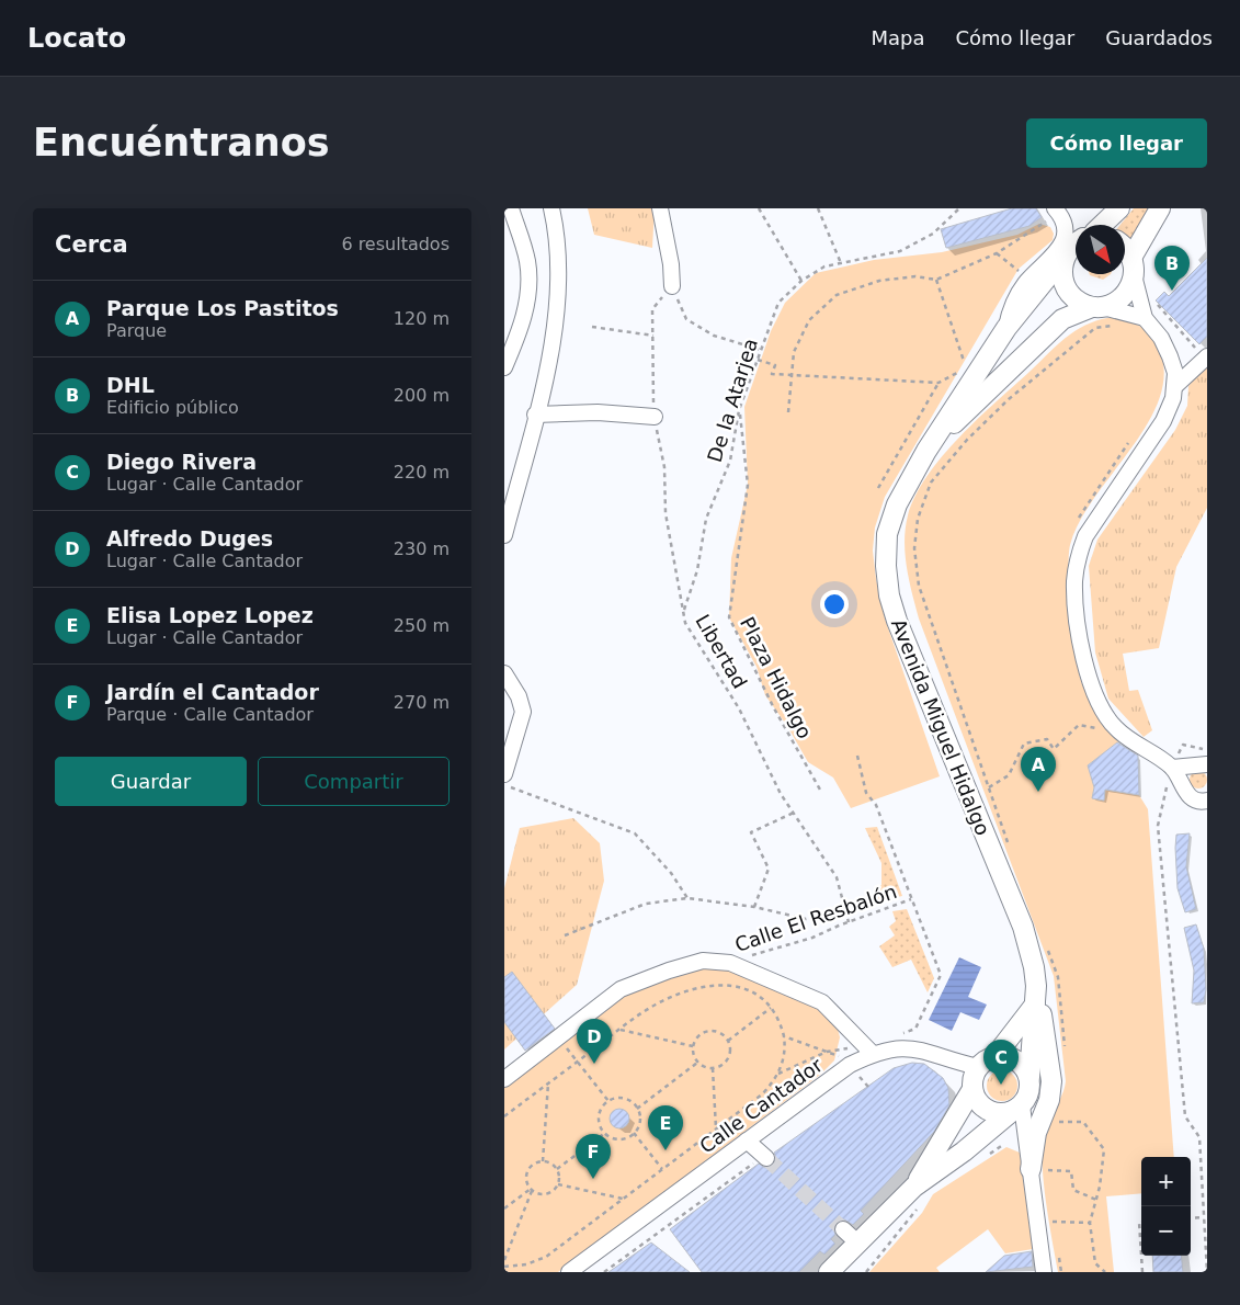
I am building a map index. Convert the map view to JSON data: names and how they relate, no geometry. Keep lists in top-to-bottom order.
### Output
{
  "streets": {
    "main road": ["Avenida Miguel Hidalgo"],
    "street": ["Calle Cantador"],
    "path": [
      "De la Atarjea",
      "Libertad",
      "Plaza Hidalgo",
      "Calle El Resbalón"
    ]
  },
  "crossings": [
    ["De la Atarjea", "Libertad"],
    ["De la Atarjea", "Plaza Hidalgo"],
    ["Libertad", "Calle El Resbalón"],
    ["Avenida Miguel Hidalgo", "Calle Cantador"]
  ],
  "north": "bottom right",
  "page": {
    "header": "Locato",
    "nav": ["Mapa", "Cómo llegar", "Guardados"],
    "buttons": [
      "Cómo llegar",
      ["Guardar", "Compartir"]
    ],
    "title": "Encuéntranos",
    "heading": ["Cerca", "6 resultados"],
    "pins": [
      "B",
      "A",
      "D",
      "C",
      "E",
      "F"
    ],
    "list": [
      {
        "mark": "A",
        "name": "Parque Los Pastitos",
        "note": "Parque",
        "value": "120 m"
      },
      {
        "mark": "B",
        "name": "DHL",
        "note": "Edificio público",
        "value": "200 m"
      },
      {
        "mark": "C",
        "name": "Diego Rivera",
        "note": "Lugar · Calle Cantador",
        "value": "220 m"
      },
      {
        "mark": "D",
        "name": "Alfredo Duges",
        "note": "Lugar · Calle Cantador",
        "value": "230 m"
      },
      {
        "mark": "E",
        "name": "Elisa Lopez Lopez",
        "note": "Lugar · Calle Cantador",
        "value": "250 m"
      },
      {
        "mark": "F",
        "name": "Jardín el Cantador",
        "note": "Parque · Calle Cantador",
        "value": "270 m"
      }
    ],
    "map_buttons": ["+", "−"]
  }
}
